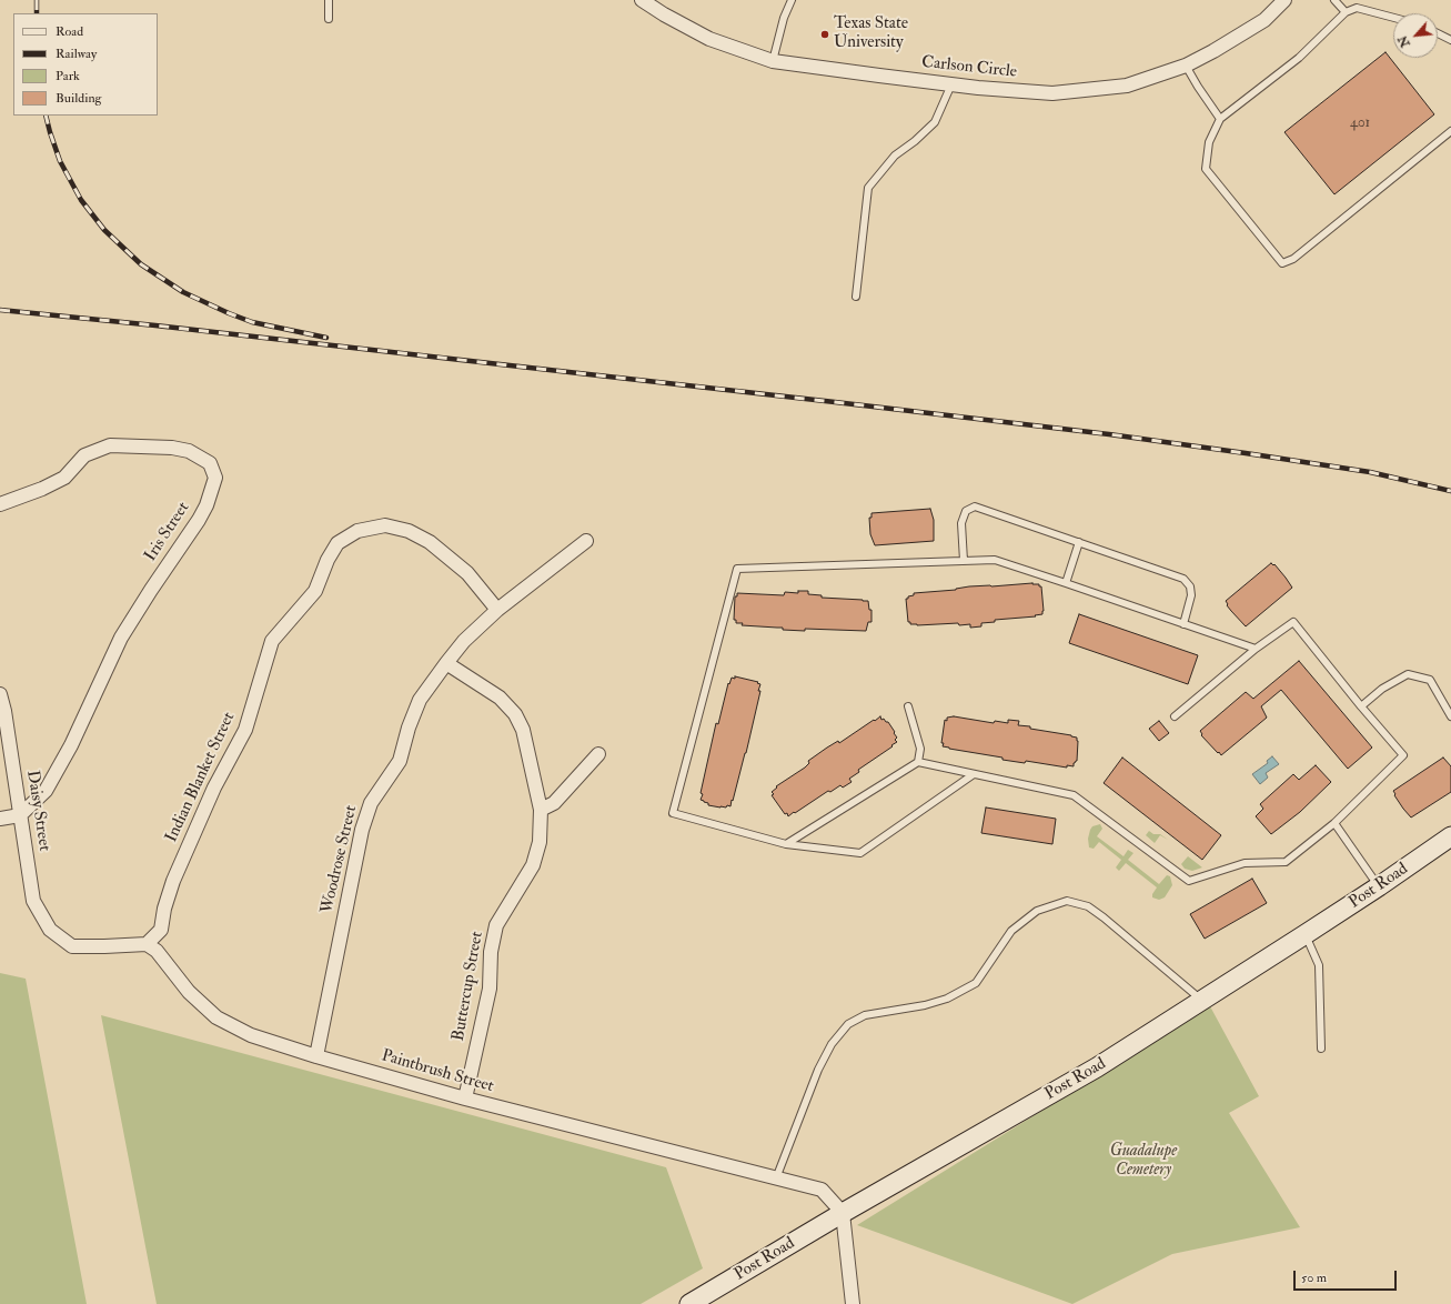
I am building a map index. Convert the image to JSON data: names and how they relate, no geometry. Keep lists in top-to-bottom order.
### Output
{
  "streets": {
    "street": [
      "Carlson Circle",
      "Iris Street",
      "Indian Blanket Street",
      "Daisy Street",
      "Woodrose Street",
      "Post Road",
      "Buttercup Street",
      "Paintbrush Street"
    ]
  },
  "crossings": [
    ["Iris Street", "Daisy Street"],
    ["Indian Blanket Street", "Daisy Street"],
    ["Indian Blanket Street", "Woodrose Street"],
    ["Indian Blanket Street", "Paintbrush Street"],
    ["Daisy Street", "Paintbrush Street"],
    ["Woodrose Street", "Buttercup Street"],
    ["Woodrose Street", "Paintbrush Street"],
    ["Post Road", "Paintbrush Street"],
    ["Buttercup Street", "Paintbrush Street"]
  ],
  "parks": ["Guadalupe Cemetery"],
  "places": ["Texas State University"],
  "house_numbers": ["401"],
  "legend": [
    "Road",
    "Railway",
    "Park",
    "Building"
  ],
  "scale_bar": "50 m",
  "north": "bottom left"
}
